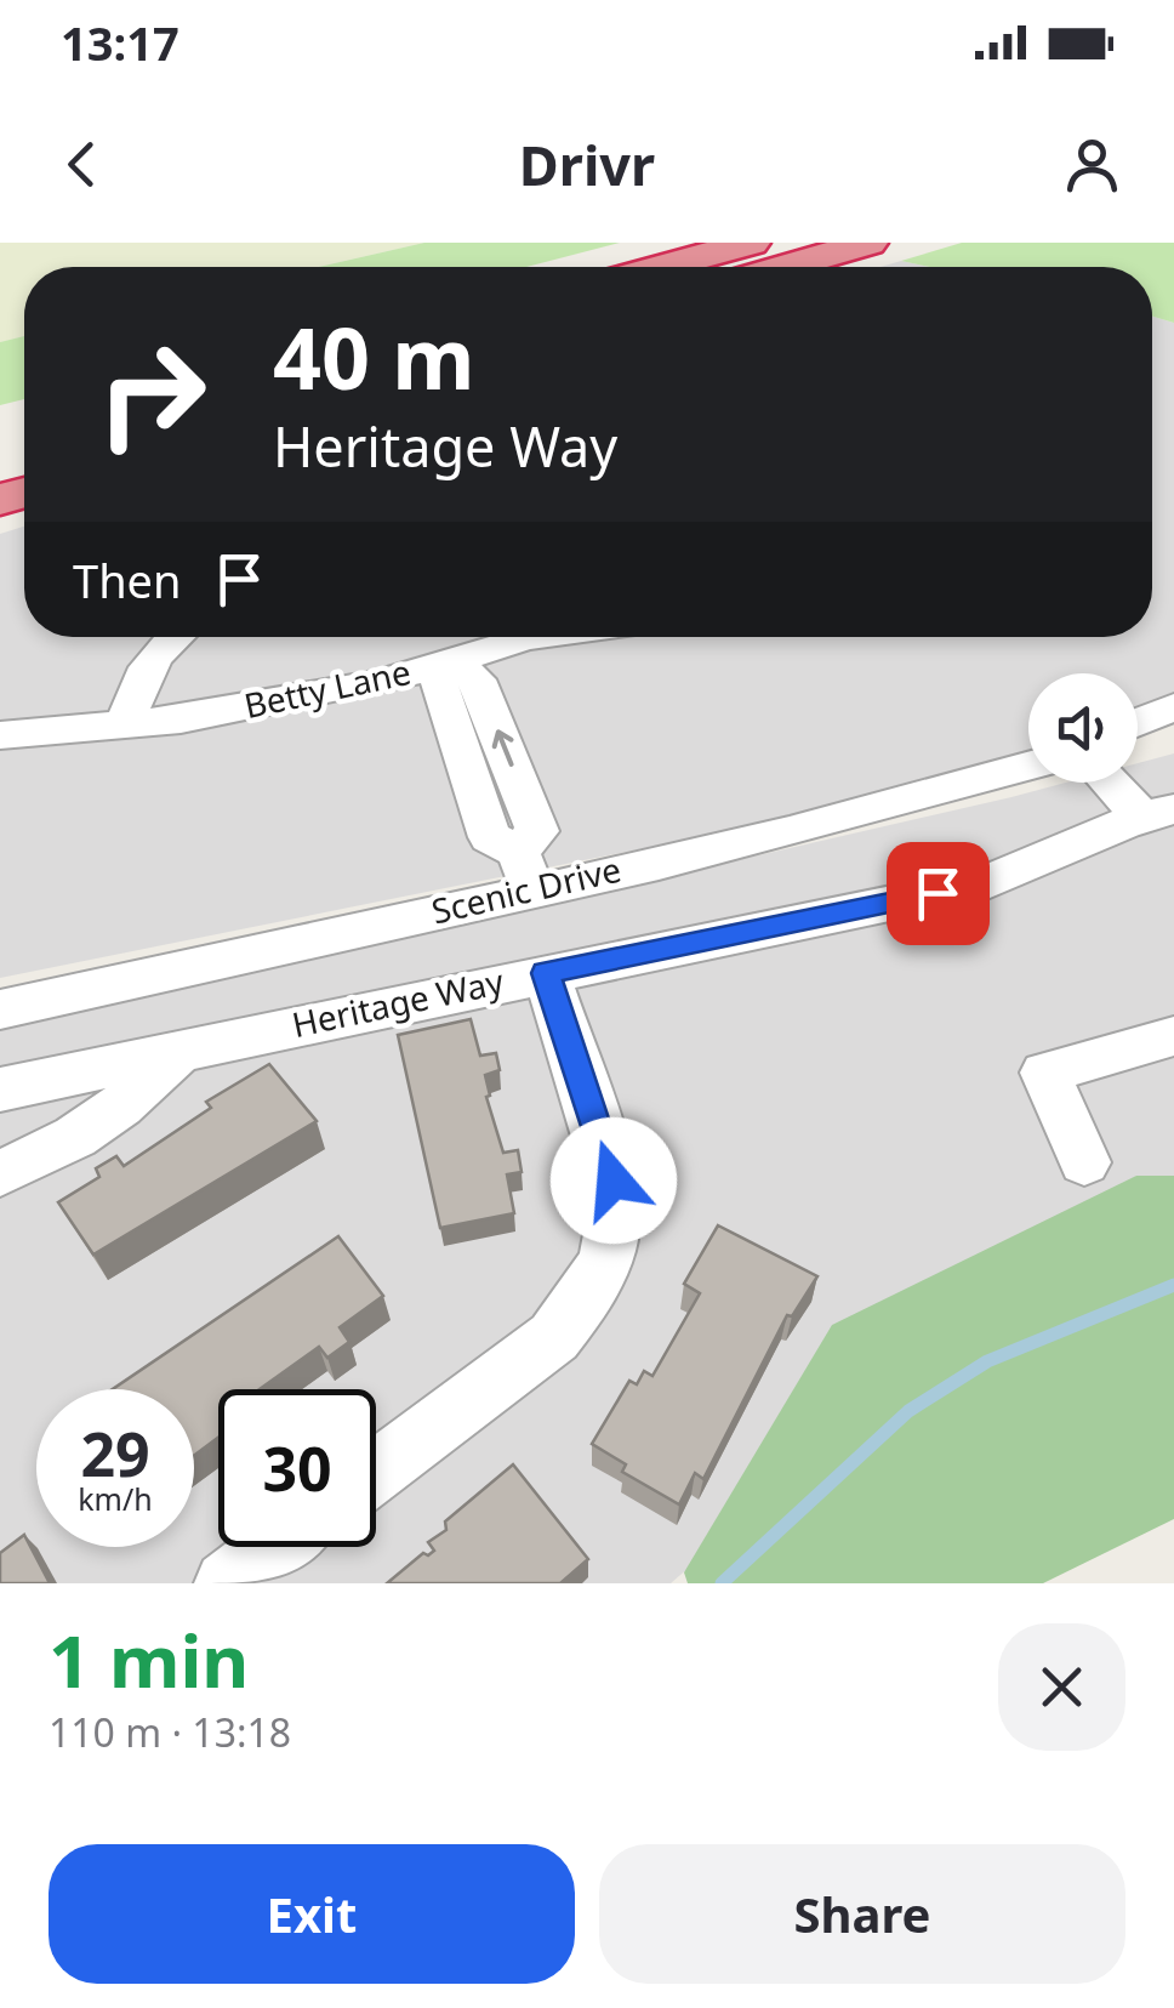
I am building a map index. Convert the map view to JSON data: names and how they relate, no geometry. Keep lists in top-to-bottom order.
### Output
{
  "streets": {
    "street": ["Betty Lane", "Scenic Drive", "Heritage Way"]
  },
  "page": {
    "status": "13:17",
    "header": "Drivr",
    "turn": ["40 m", "Heritage Way"],
    "then": "Then",
    "speed": "29 km/h",
    "limit": "30",
    "heading": ["1 min", "110 m · 13:18"],
    "buttons": ["Exit", "Share"]
  }
}
